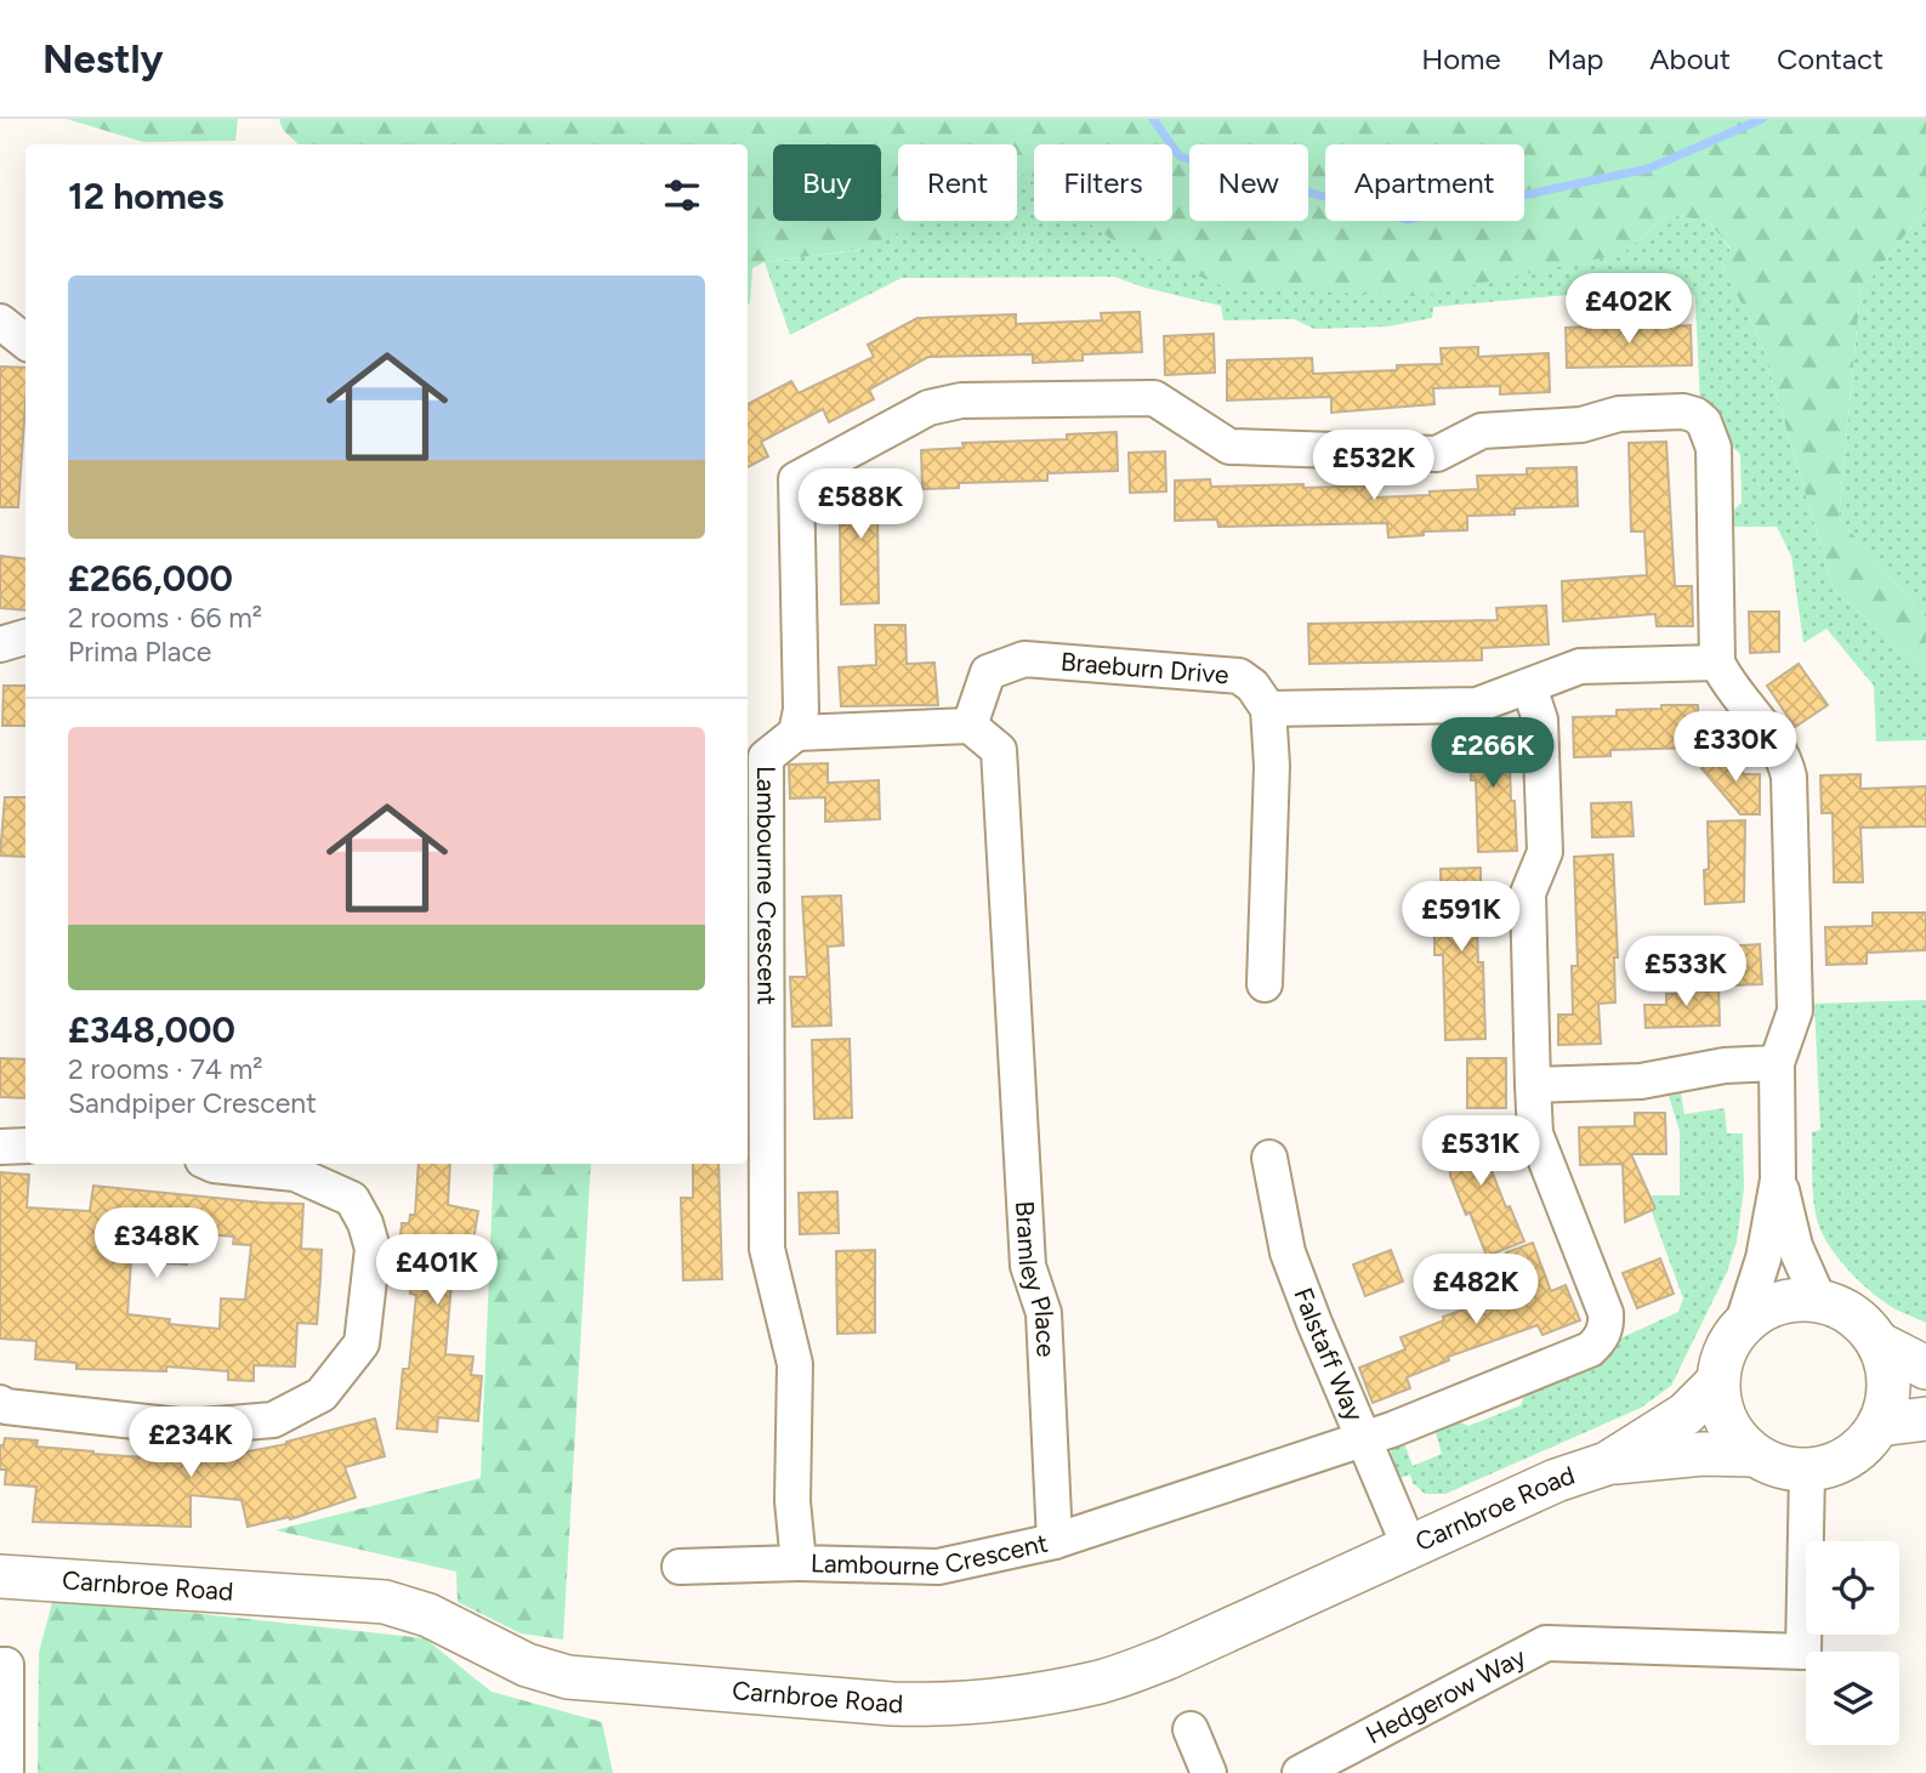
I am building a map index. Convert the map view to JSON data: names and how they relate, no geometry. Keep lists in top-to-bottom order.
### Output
{
  "streets": {
    "street": [
      "Braeburn Drive",
      "Lambourne Crescent",
      "Bramley Place",
      "Falstaff Way",
      "Carnbroe Road",
      "Hedgerow Way"
    ]
  },
  "crossings": [
    ["Braeburn Drive", "Bramley Place"],
    ["Lambourne Crescent", "Bramley Place"],
    ["Lambourne Crescent", "Falstaff Way"],
    ["Falstaff Way", "Carnbroe Road"],
    ["Carnbroe Road", "Hedgerow Way"]
  ],
  "page": {
    "header": "Nestly",
    "nav": [
      "Home",
      "Map",
      "About",
      "Contact"
    ],
    "chip": [
      "Buy",
      "Rent",
      "Filters",
      "New",
      "Apartment"
    ],
    "heading": "12 homes",
    "list": [
      {
        "name": "£266,000",
        "note": "2 rooms · 66 m² · Prima Place"
      },
      {
        "name": "£348,000",
        "note": "2 rooms · 74 m² · Sandpiper Crescent"
      }
    ],
    "price": [
      "£402K",
      "£532K",
      "£588K",
      "£330K",
      "£266K",
      "£591K",
      "£533K",
      "£531K",
      "£348K",
      "£401K",
      "£482K",
      "£234K"
    ]
  }
}
